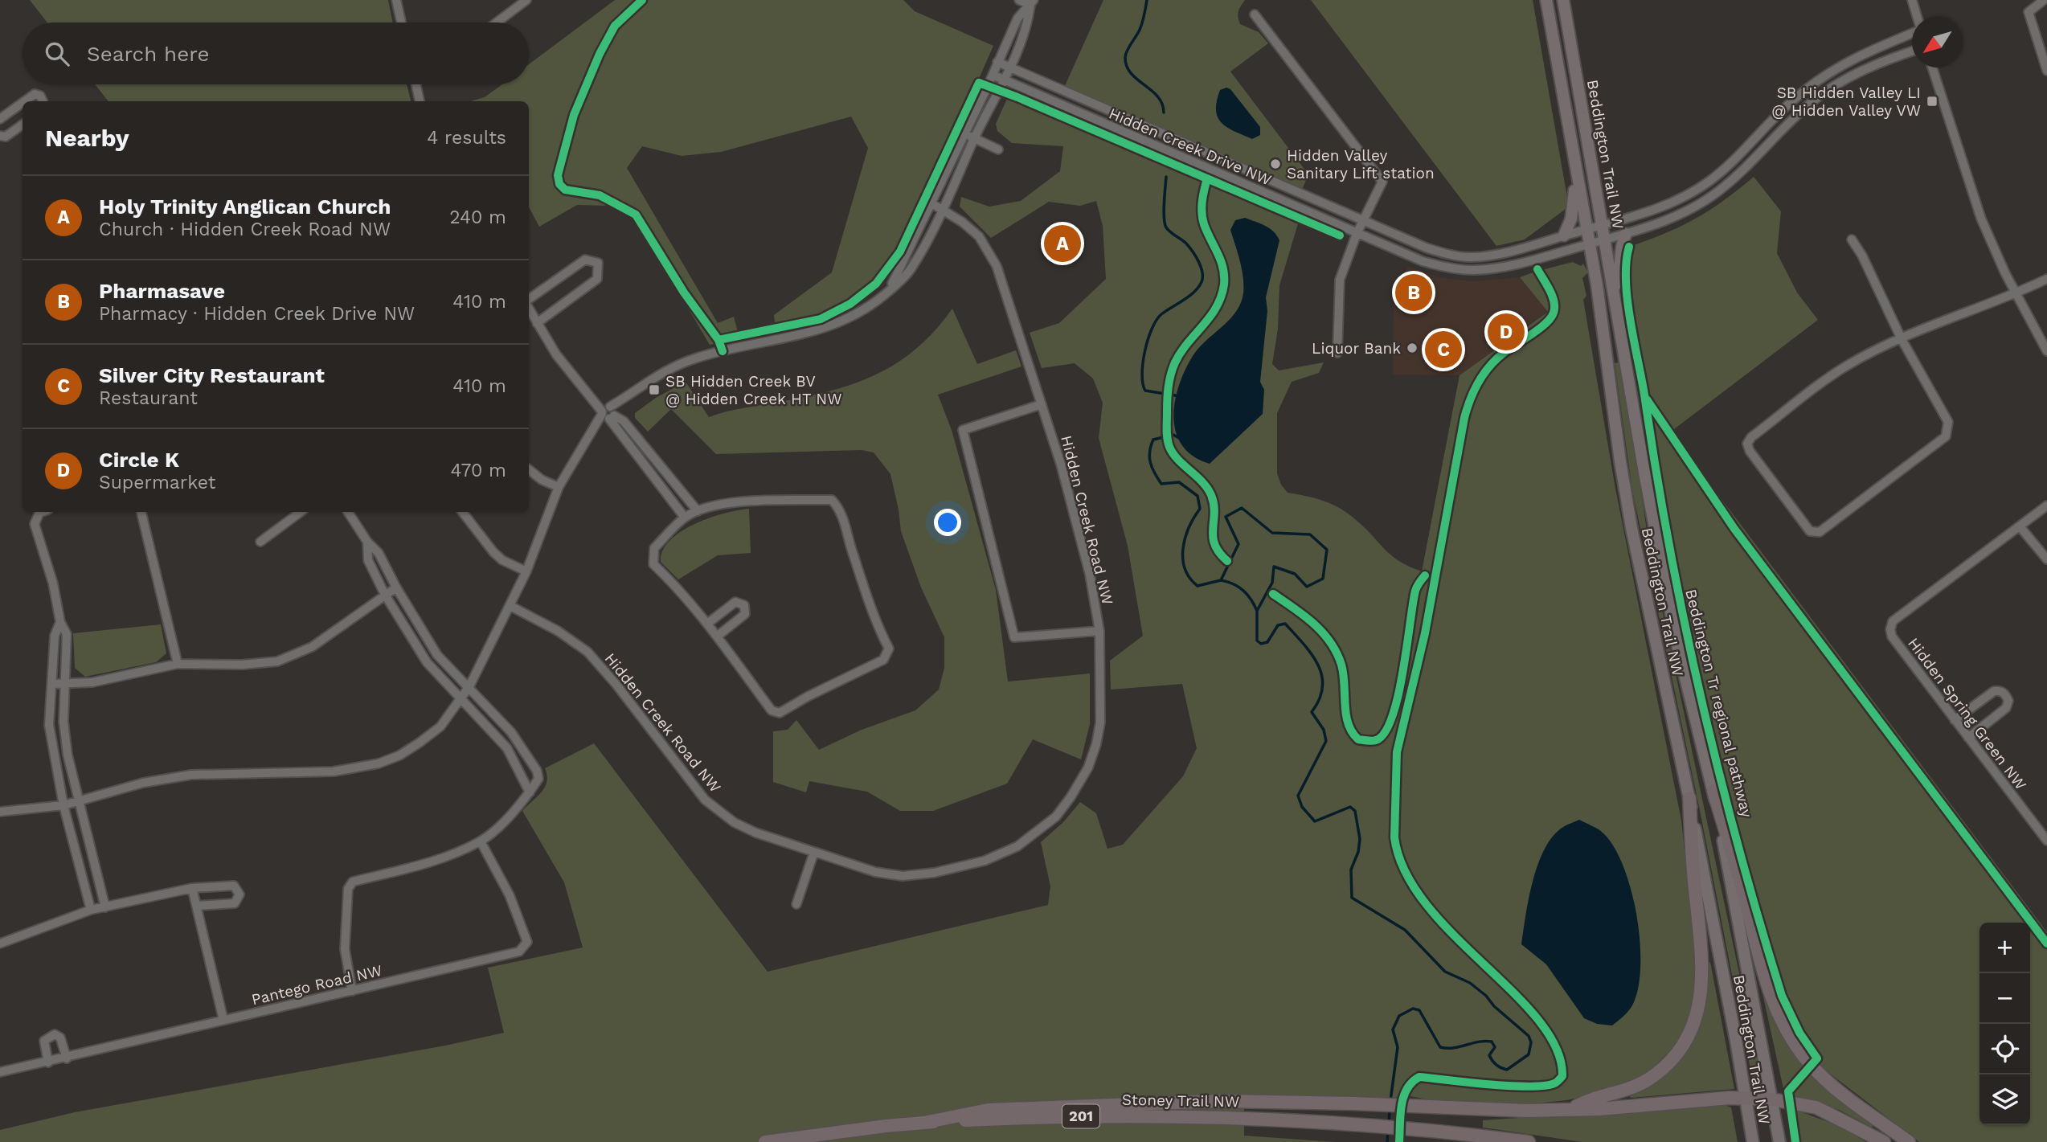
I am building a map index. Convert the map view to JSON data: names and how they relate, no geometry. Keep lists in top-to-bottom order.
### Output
{
  "streets": {
    "highway": ["Stoney Trail NW", "201"],
    "main road": ["Beddington Trail NW"],
    "street": [
      "Hidden Creek Drive NW",
      "Hidden Creek Road NW",
      "Hidden Spring Green NW",
      "Pantego Road NW"
    ],
    "cycle path": ["Beddington Tr regional pathway"]
  },
  "crossings": [
    ["Hidden Creek Drive NW", "Beddington Trail NW"]
  ],
  "places": {
    "transit": ["SB Hidden Valley LI @ Hidden Valley VW", "SB Hidden Creek BV @ Hidden Creek HT NW"],
    "other": ["Hidden Valley Sanitary Lift station", "Liquor Bank"]
  },
  "north": "bottom left",
  "page": {
    "search": "Search here",
    "heading": ["Nearby", "4 results"],
    "list": [
      {
        "mark": "A",
        "name": "Holy Trinity Anglican Church",
        "note": "Church · Hidden Creek Road NW",
        "value": "240 m"
      },
      {
        "mark": "B",
        "name": "Pharmasave",
        "note": "Pharmacy · Hidden Creek Drive NW",
        "value": "410 m"
      },
      {
        "mark": "C",
        "name": "Silver City Restaurant",
        "note": "Restaurant",
        "value": "410 m"
      },
      {
        "mark": "D",
        "name": "Circle K",
        "note": "Supermarket",
        "value": "470 m"
      }
    ],
    "pins": [
      "A",
      "B",
      "D",
      "C"
    ],
    "map_buttons": ["+", "−"]
  }
}
